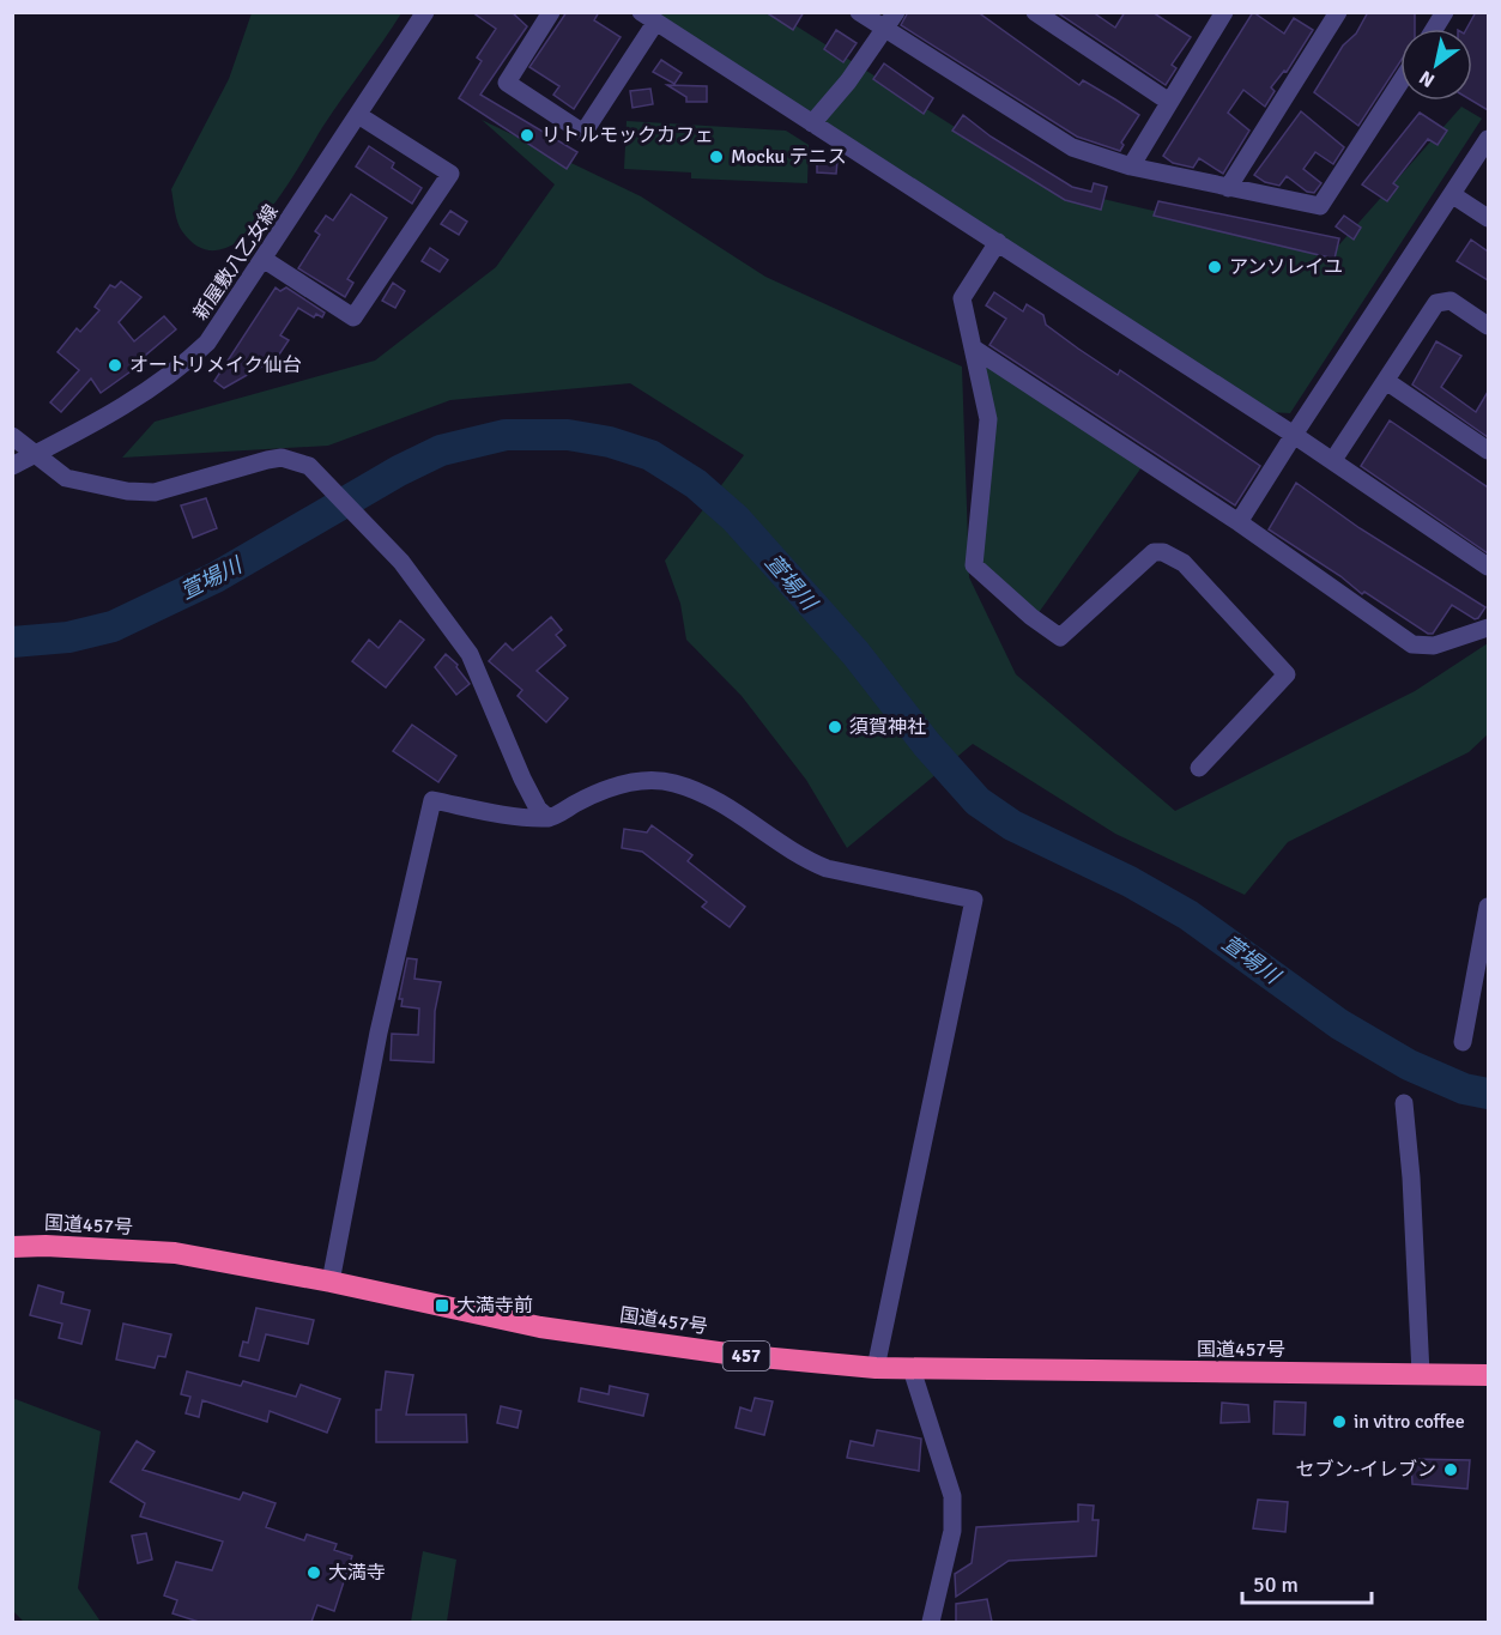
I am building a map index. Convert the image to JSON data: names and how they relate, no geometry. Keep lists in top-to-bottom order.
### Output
{
  "streets": {
    "highway": ["国道457号", "457"],
    "street": ["新屋敷八乙女線"]
  },
  "water": ["萱場川"],
  "places": {
    "other": [
      "リトルモックカフェ",
      "Mocku テニス",
      "アンソレイユ",
      "オートリメイク仙台",
      "須賀神社",
      "in vitro coffee",
      "セブン-イレブン",
      "大満寺"
    ],
    "transit": ["大満寺前"]
  },
  "scale_bar": "50 m",
  "north": "bottom left"
}
